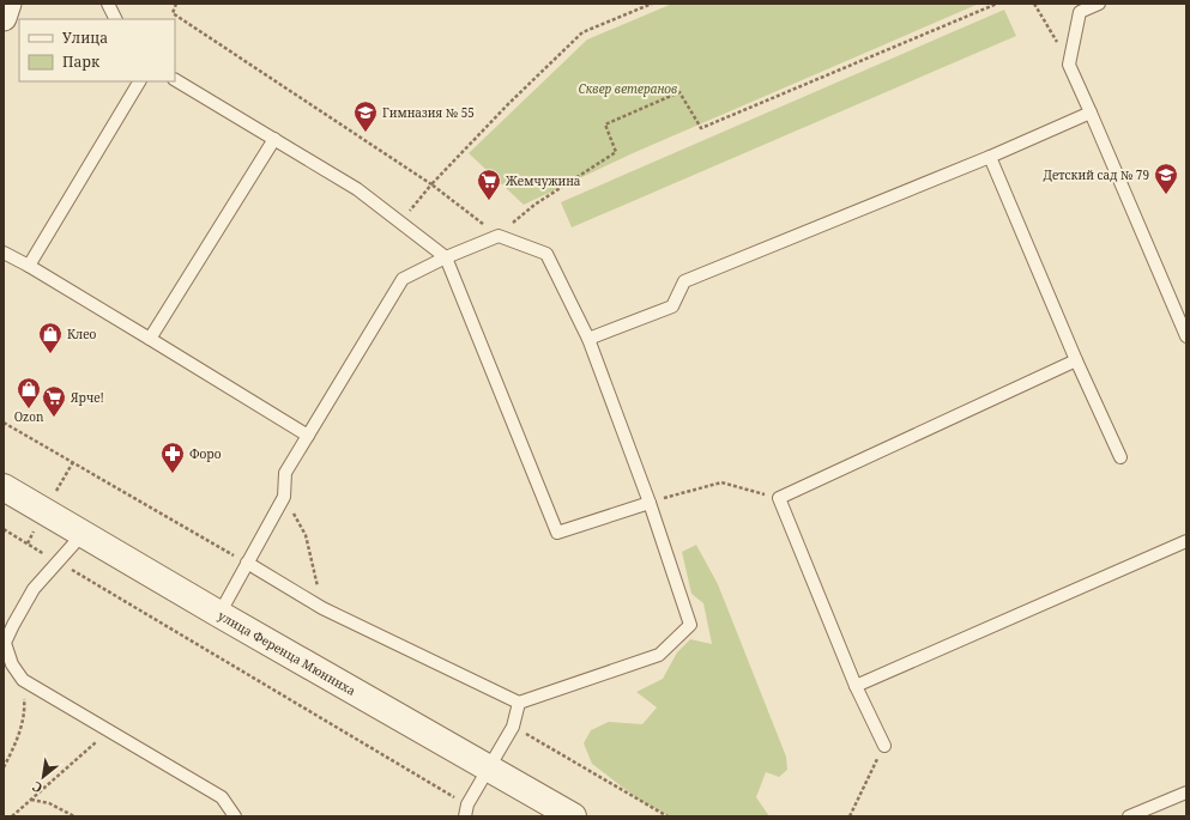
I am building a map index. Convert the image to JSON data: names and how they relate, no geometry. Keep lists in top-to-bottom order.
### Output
{
  "streets": {
    "street": ["улица Ференца Мюнниха"]
  },
  "parks": ["Сквер ветеранов"],
  "places": {
    "school or university": ["Гимназия № 55", "Детский сад № 79"],
    "supermarket": ["Жемчужина", "Ярче!"],
    "shop": ["Клео", "Ozon"],
    "pharmacy": ["Форо"]
  },
  "legend": ["Улица", "Парк"],
  "north": "bottom left"
}
